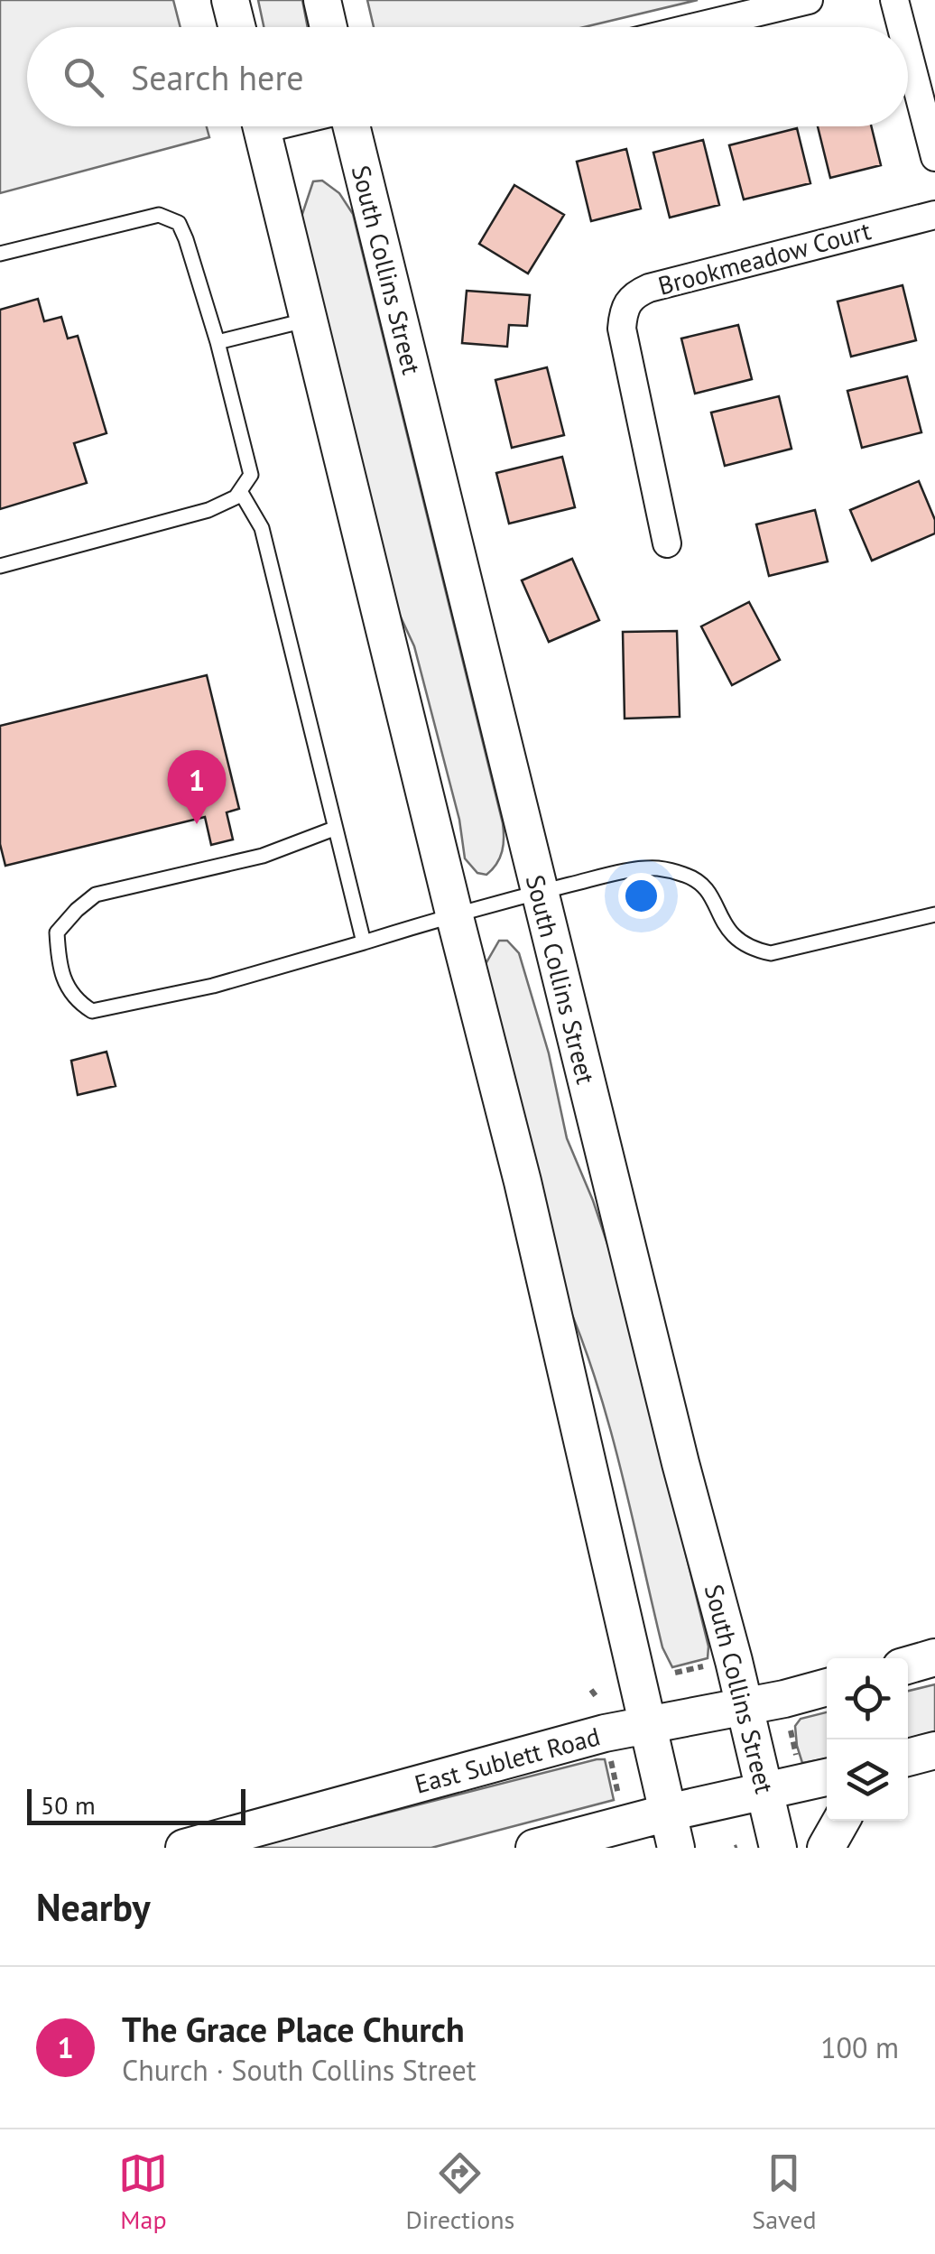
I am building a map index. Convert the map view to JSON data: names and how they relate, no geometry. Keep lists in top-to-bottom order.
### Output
{
  "streets": {
    "main road": ["South Collins Street", "East Sublett Road"],
    "street": ["Brookmeadow Court"]
  },
  "crossings": [
    ["South Collins Street", "East Sublett Road"]
  ],
  "scale_bar": "50 m",
  "page": {
    "search": "Search here",
    "pins": "1",
    "scale": "50 m",
    "heading": "Nearby",
    "list": [
      {
        "mark": "1",
        "name": "The Grace Place Church",
        "note": "Church · South Collins Street",
        "value": "100 m"
      }
    ],
    "nav": ["Map", "Directions", "Saved"]
  }
}
